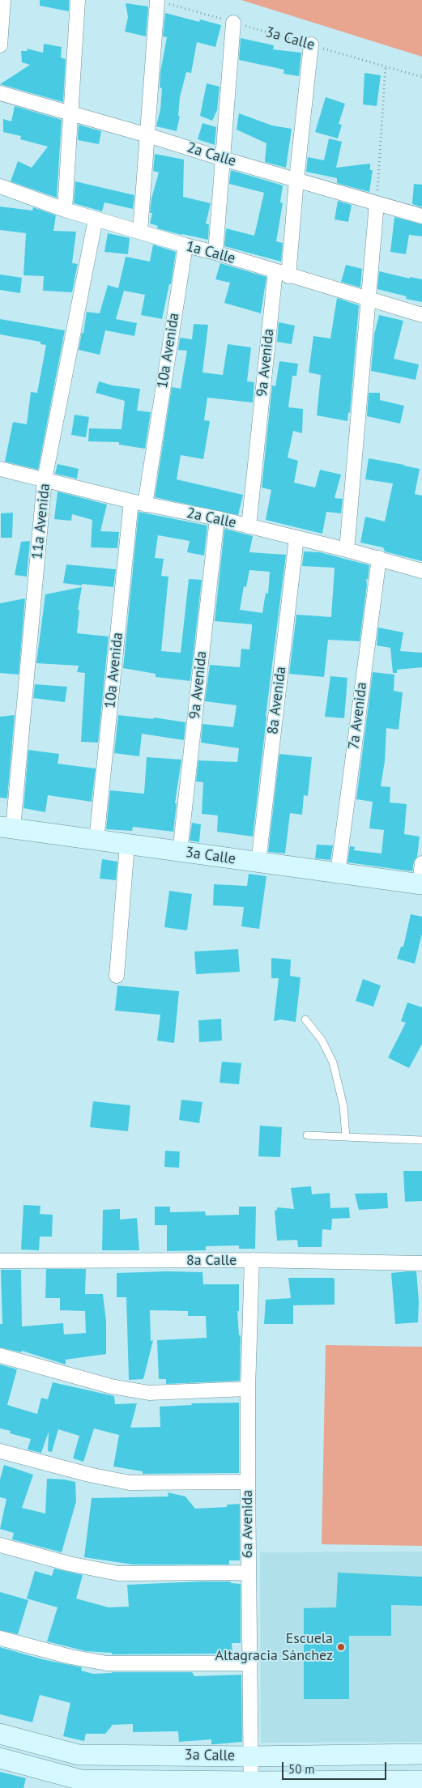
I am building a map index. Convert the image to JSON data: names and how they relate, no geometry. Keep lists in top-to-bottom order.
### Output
{
  "streets": {
    "street": [
      "3a Calle",
      "2a Calle",
      "1a Calle",
      "10a Avenida",
      "9a Avenida",
      "11a Avenida",
      "8a Avenida",
      "7a Avenida",
      "8a Calle",
      "6a Avenida"
    ]
  },
  "crossings": [
    ["3a Calle", "10a Avenida"],
    ["3a Calle", "9a Avenida"],
    ["3a Calle", "11a Avenida"],
    ["3a Calle", "8a Avenida"],
    ["3a Calle", "7a Avenida"],
    ["3a Calle", "6a Avenida"],
    ["2a Calle", "10a Avenida"],
    ["2a Calle", "9a Avenida"],
    ["2a Calle", "11a Avenida"],
    ["2a Calle", "8a Avenida"],
    ["2a Calle", "7a Avenida"],
    ["1a Calle", "10a Avenida"],
    ["1a Calle", "9a Avenida"],
    ["1a Calle", "11a Avenida"],
    ["8a Calle", "6a Avenida"]
  ],
  "places": ["Escuela Altagracia Sánchez"],
  "scale_bar": "50 m"
}
